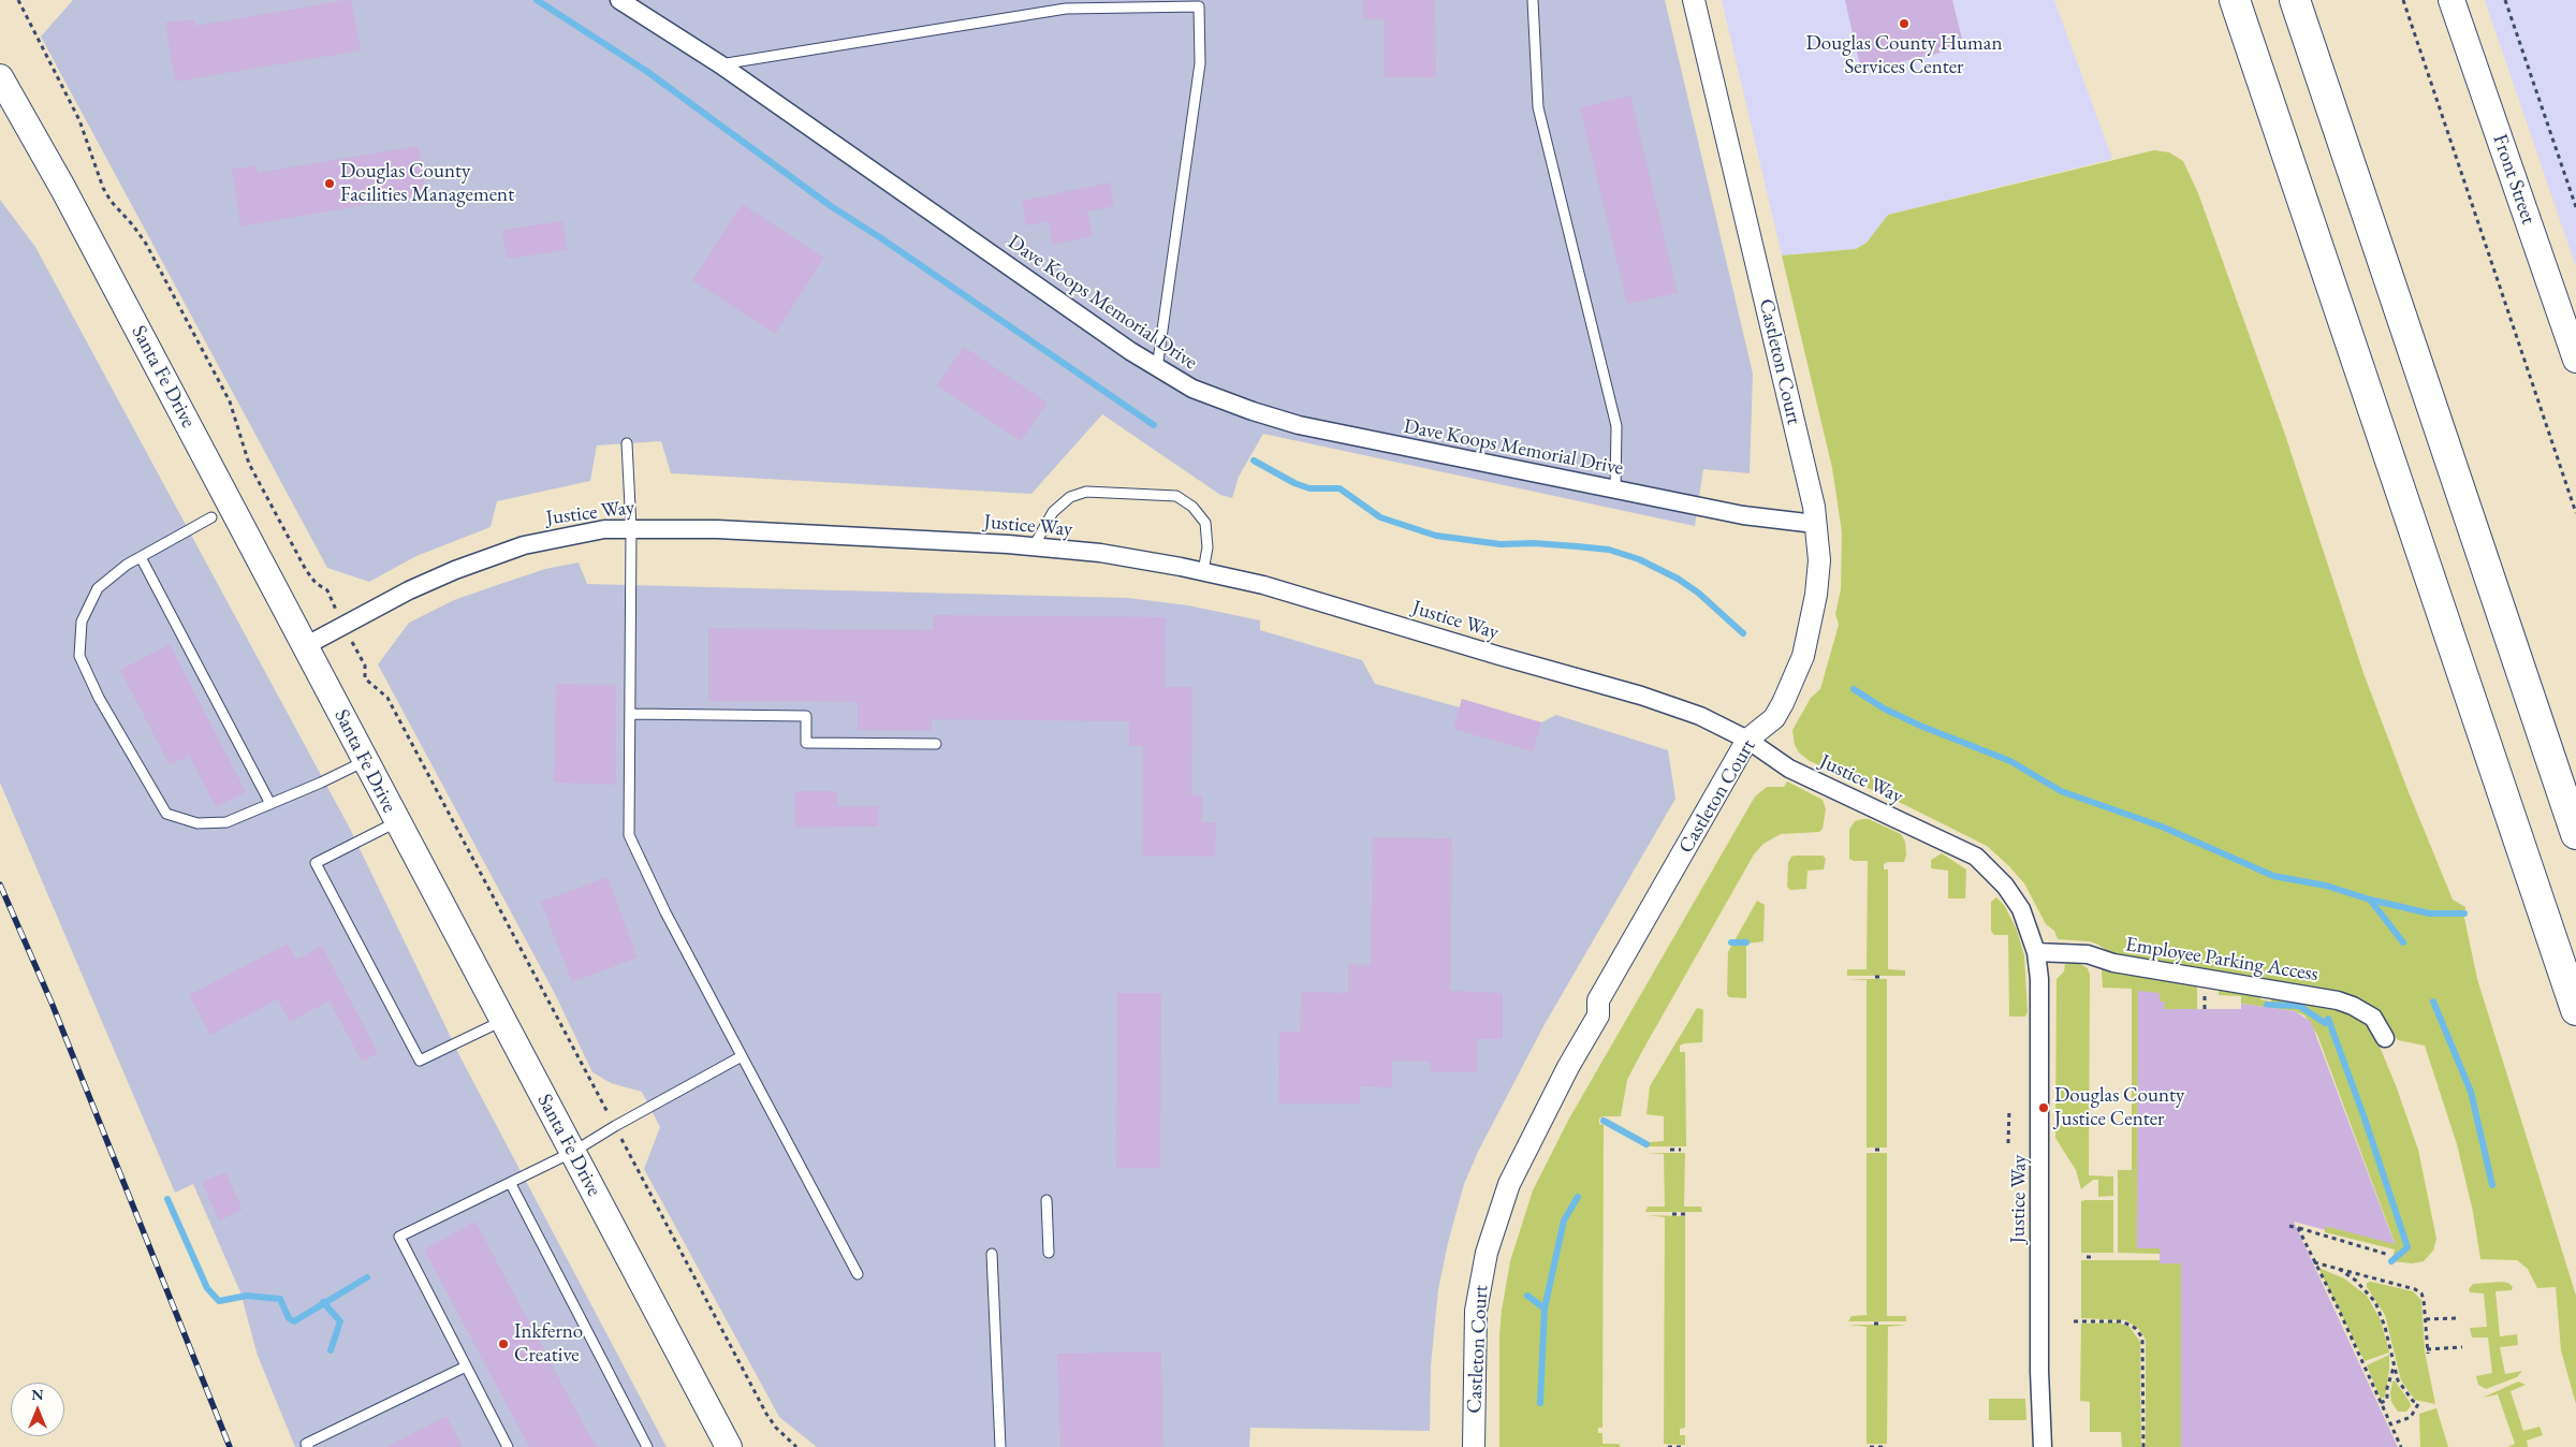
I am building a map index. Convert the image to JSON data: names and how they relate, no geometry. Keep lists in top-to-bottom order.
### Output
{
  "streets": {
    "main road": ["Front Street", "Santa Fe Drive"],
    "street": [
      "Dave Koops Memorial Drive",
      "Castleton Court",
      "Justice Way",
      "Employee Parking Access"
    ]
  },
  "crossings": [
    ["Dave Koops Memorial Drive", "Castleton Court"],
    ["Castleton Court", "Justice Way"],
    ["Santa Fe Drive", "Justice Way"],
    ["Justice Way", "Employee Parking Access"]
  ],
  "places": [
    "Douglas County Human Services Center",
    "Douglas County Facilities Management",
    "Douglas County Justice Center",
    "Inkferno Creative"
  ],
  "north": "top"
}
